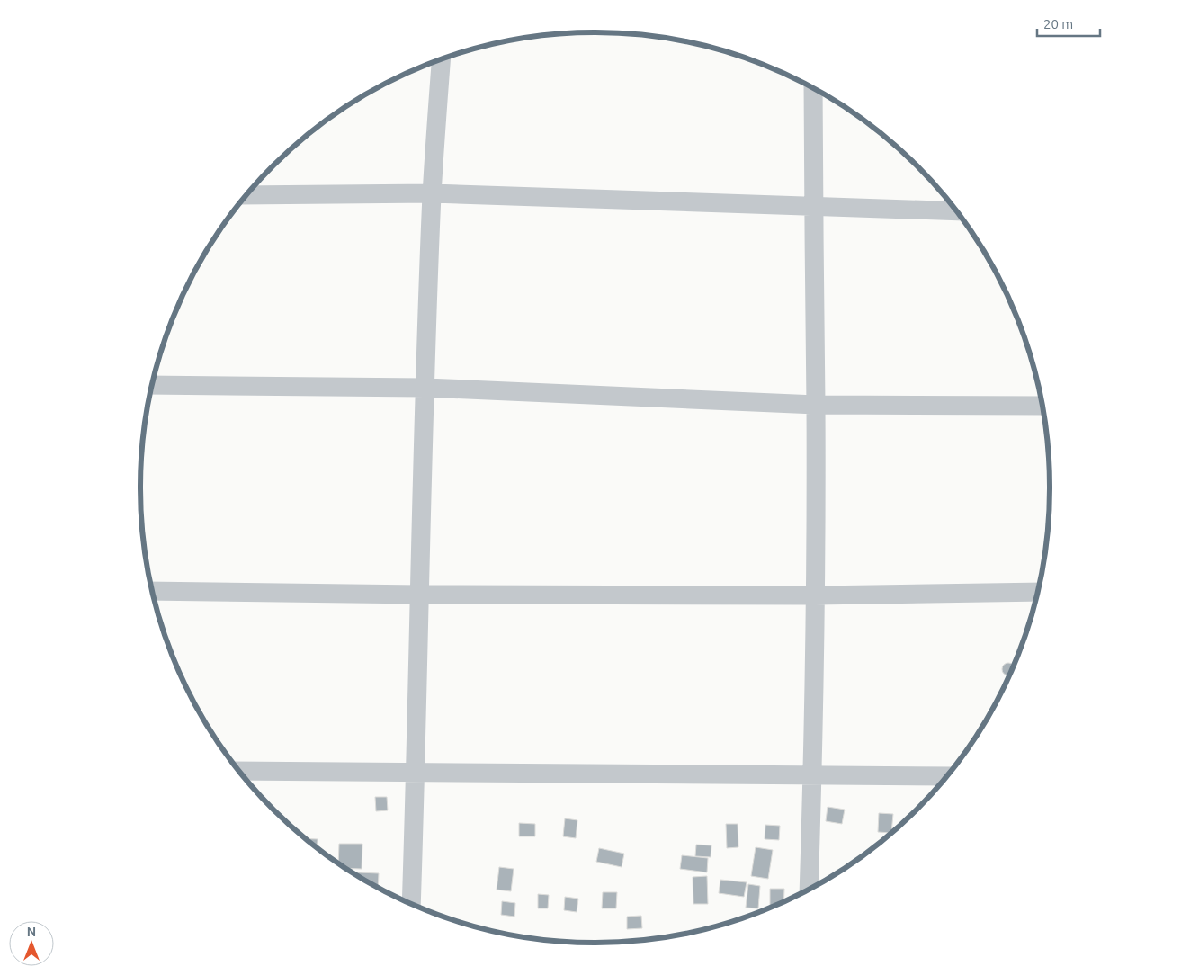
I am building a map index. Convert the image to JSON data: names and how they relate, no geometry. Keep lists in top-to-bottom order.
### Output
{
  "scale_bar": "20 m",
  "north": "top"
}
